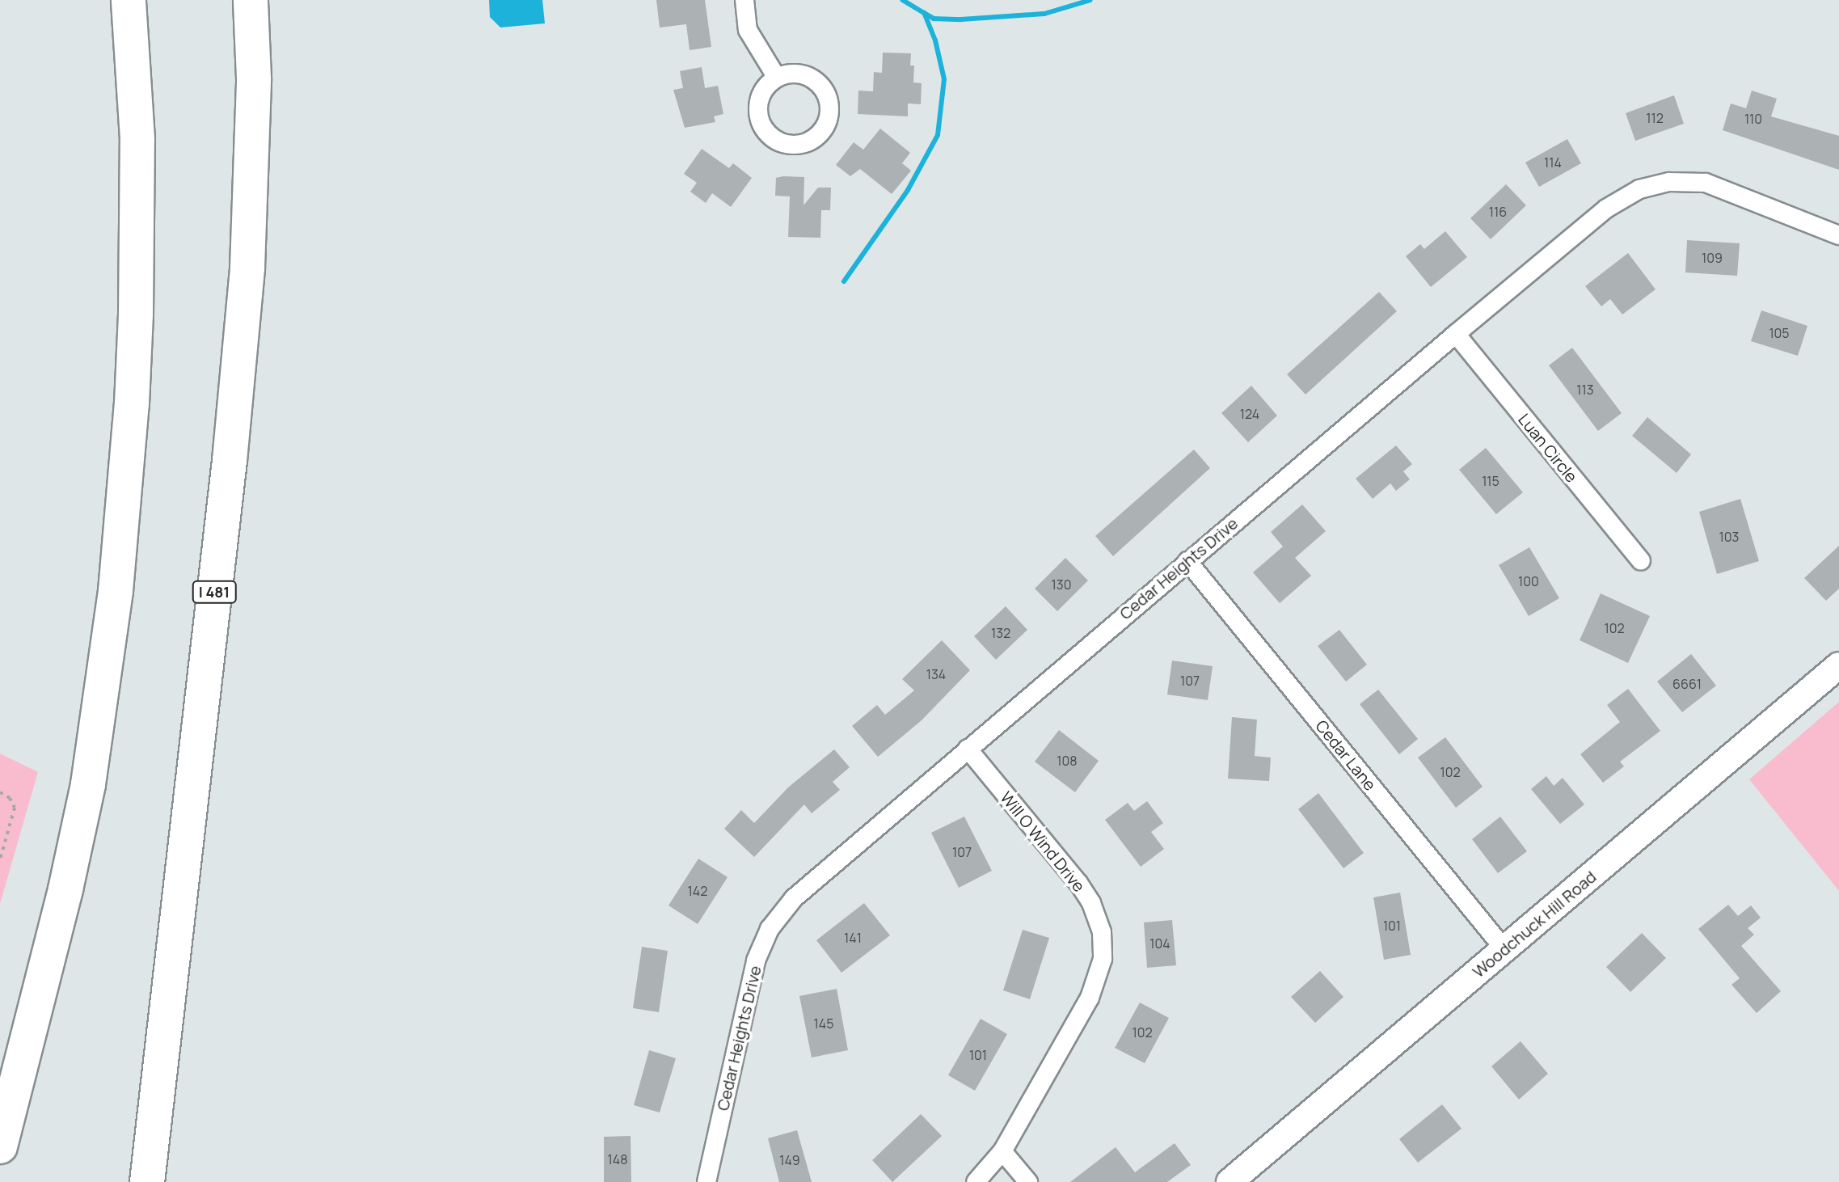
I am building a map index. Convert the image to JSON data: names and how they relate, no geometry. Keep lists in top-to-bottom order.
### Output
{
  "streets": {
    "highway": ["I 481"],
    "street": [
      "Luan Circle",
      "Cedar Heights Drive",
      "Cedar Lane",
      "Will O Wind Drive",
      "Woodchuck Hill Road"
    ]
  },
  "crossings": [
    ["Luan Circle", "Cedar Heights Drive"],
    ["Cedar Heights Drive", "Cedar Lane"],
    ["Cedar Heights Drive", "Will O Wind Drive"],
    ["Cedar Lane", "Woodchuck Hill Road"]
  ],
  "house_numbers": [
    "112",
    "110",
    "114",
    "116",
    "109",
    "105",
    "113",
    "124",
    "115",
    "103",
    "100",
    "130",
    "102",
    "132",
    "134",
    "107",
    "6661",
    "108",
    "102",
    "107",
    "142",
    "101",
    "141",
    "104",
    "145",
    "102",
    "101",
    "148",
    "149"
  ]
}
